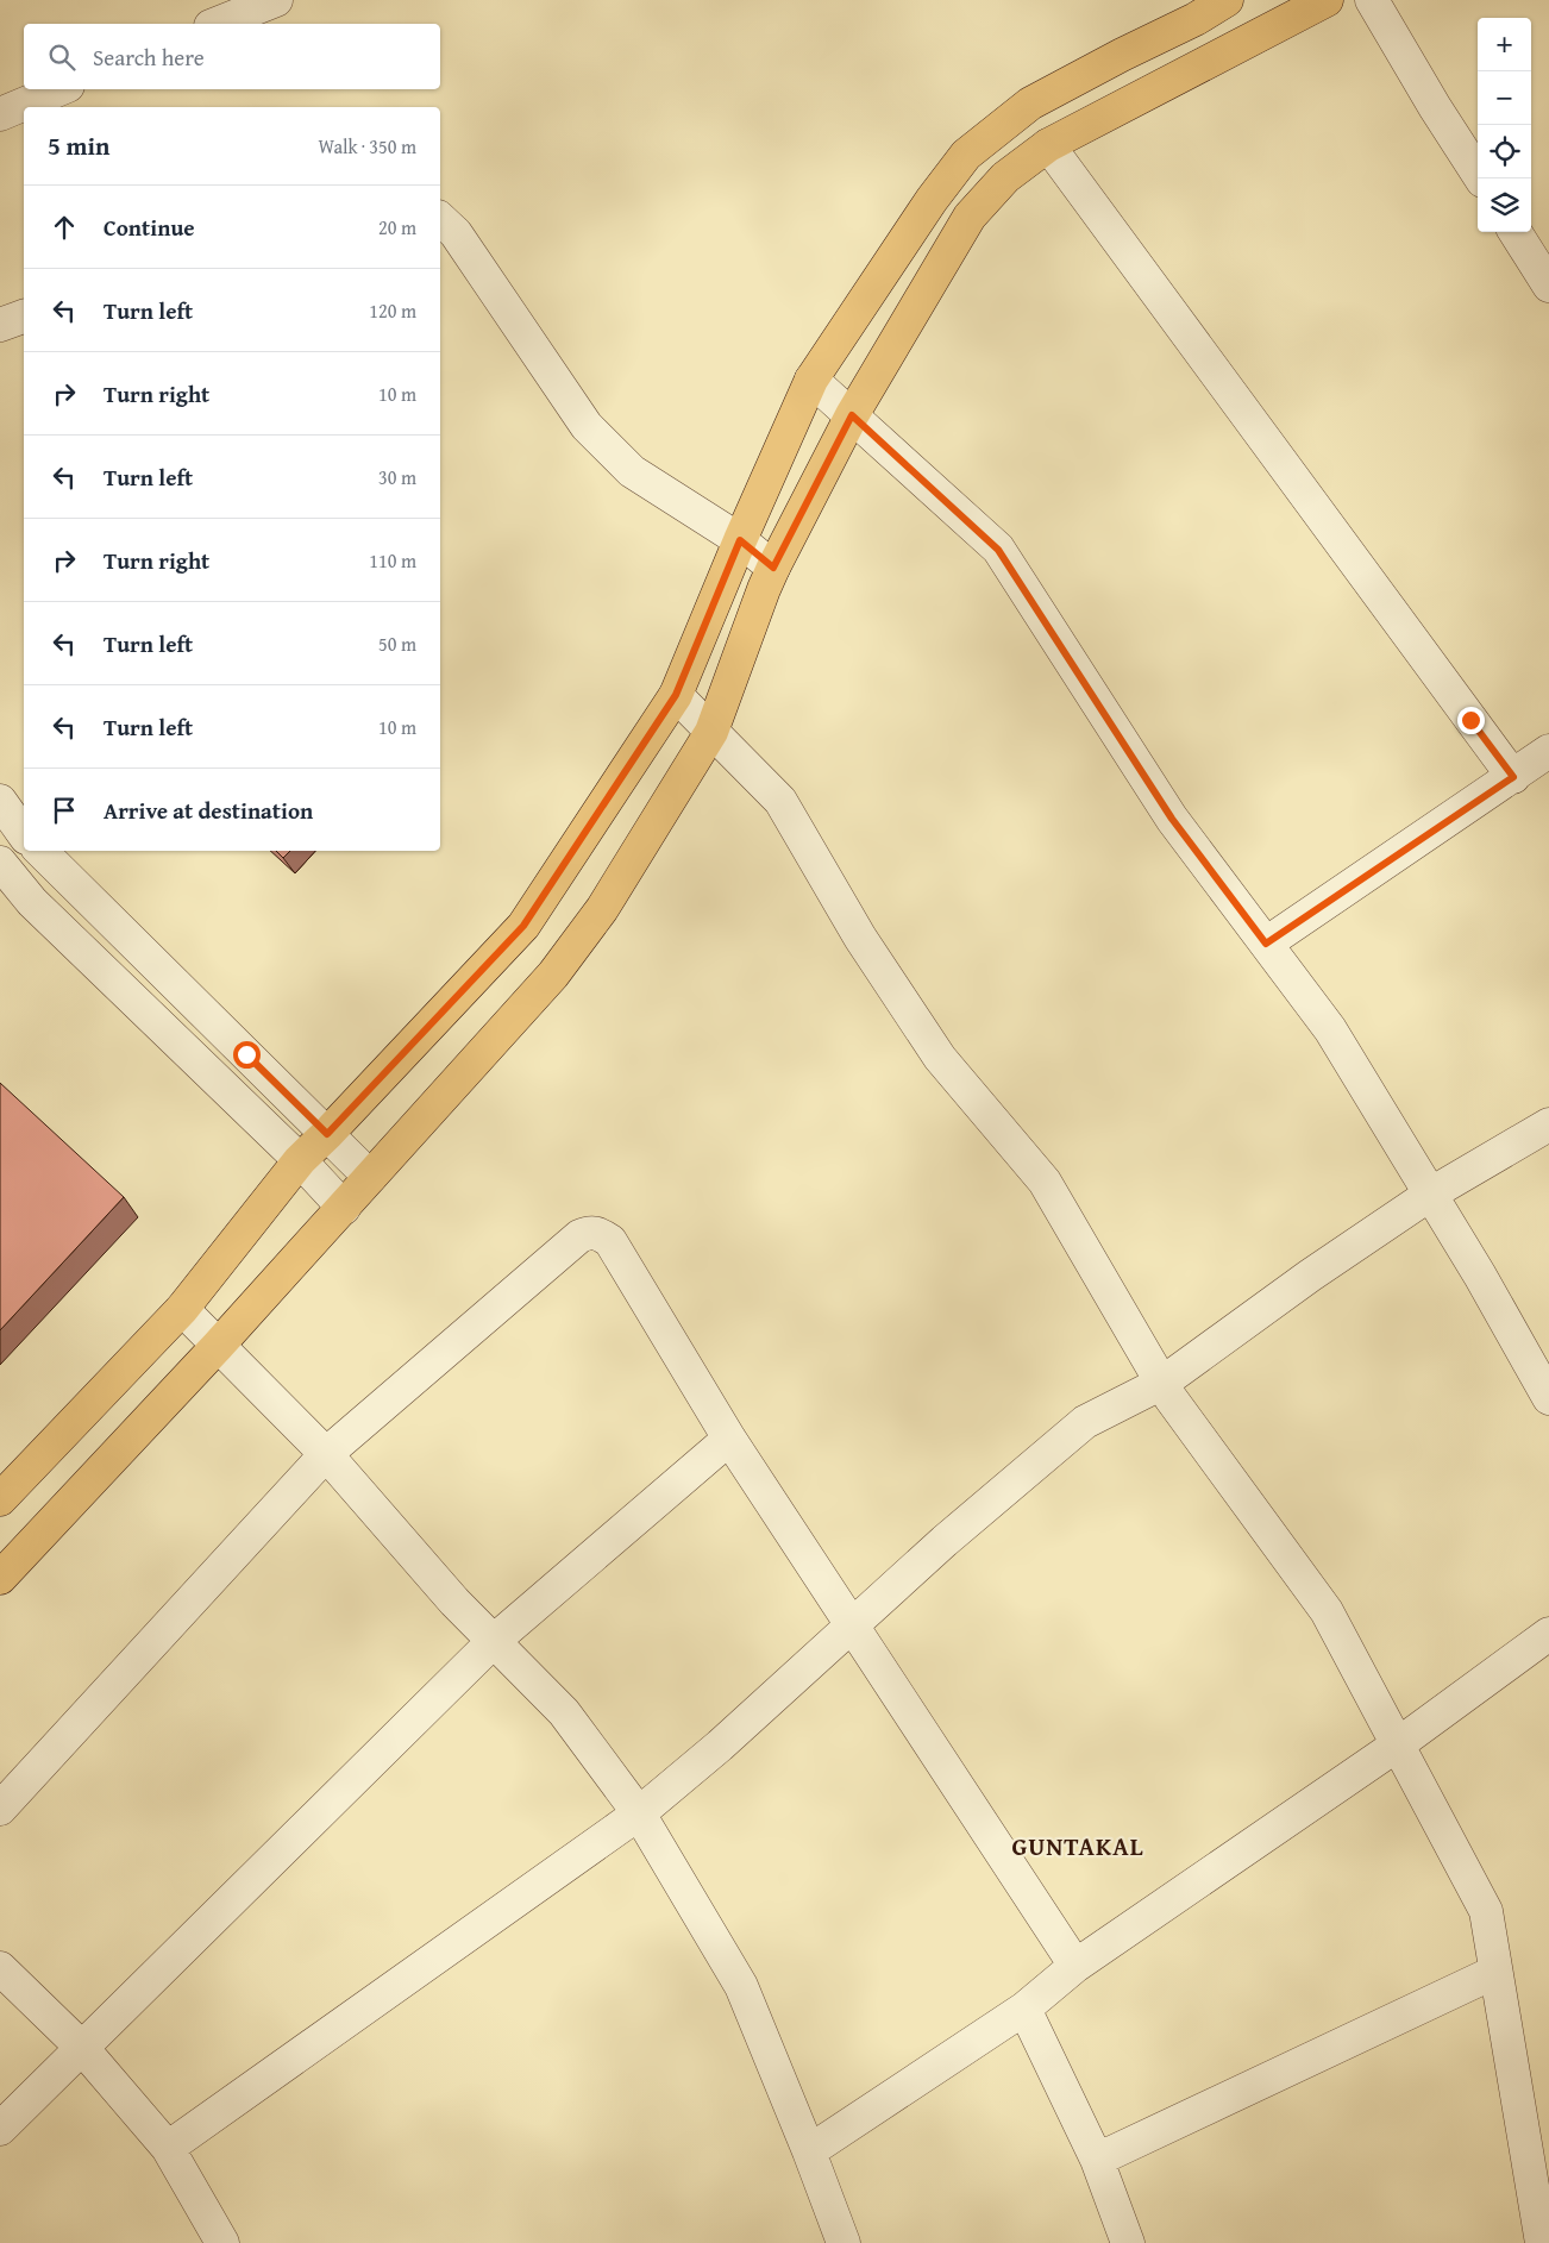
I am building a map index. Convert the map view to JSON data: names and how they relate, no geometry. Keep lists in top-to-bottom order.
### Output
{
  "districts": ["GUNTAKAL"],
  "page": {
    "map_buttons": ["+", "−"],
    "search": "Search here",
    "heading": ["5 min", "Walk · 350 m"],
    "list": [
      ["Continue", "20 m"],
      ["Turn left", "120 m"],
      ["Turn right", "10 m"],
      ["Turn left", "30 m"],
      ["Turn right", "110 m"],
      ["Turn left", "50 m"],
      ["Turn left", "10 m"],
      "Arrive at destination"
    ]
  }
}
